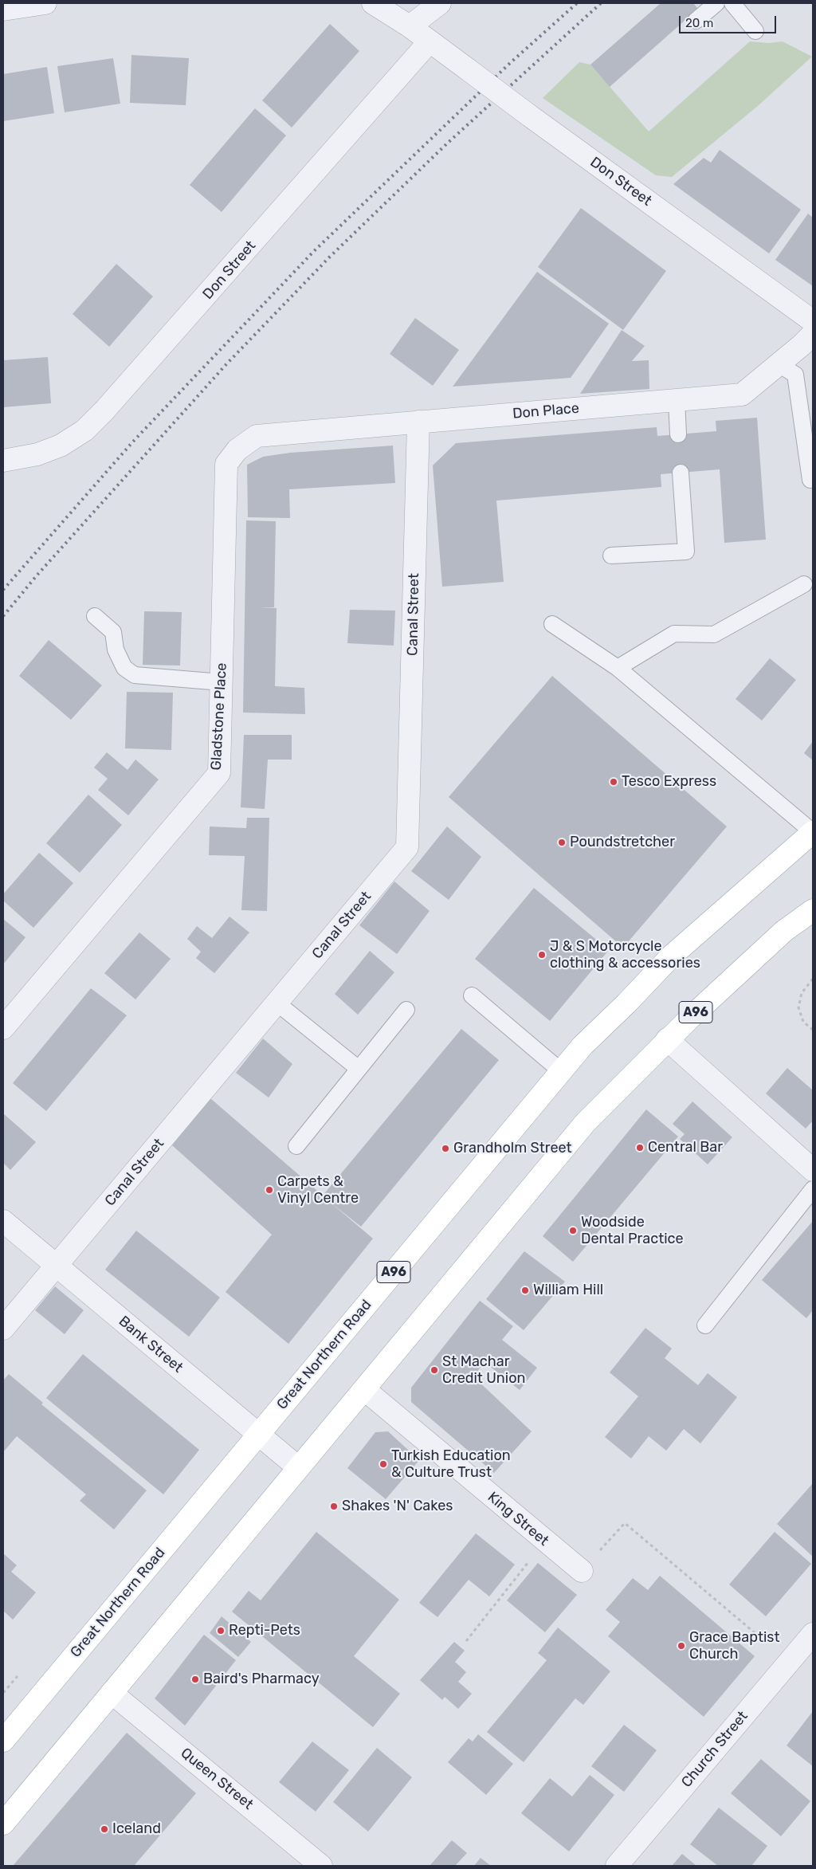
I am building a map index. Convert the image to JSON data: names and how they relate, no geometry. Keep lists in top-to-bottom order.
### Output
{
  "streets": {
    "main road": ["A96", "Great Northern Road"],
    "street": [
      "Don Street",
      "Don Place",
      "Canal Street",
      "Gladstone Place",
      "Bank Street",
      "King Street",
      "Church Street",
      "Queen Street"
    ]
  },
  "crossings": [
    ["Don Place", "Canal Street"],
    ["Don Place", "Gladstone Place"],
    ["Canal Street", "Bank Street"],
    ["A96", "Bank Street"],
    ["A96", "King Street"],
    ["A96", "Queen Street"],
    ["Bank Street", "Great Northern Road"]
  ],
  "places": [
    "Tesco Express",
    "Poundstretcher",
    "J & S Motorcycle clothing & accessories",
    "Central Bar",
    "Grandholm Street",
    "Carpets & Vinyl Centre",
    "Woodside Dental Practice",
    "William Hill",
    "St Machar Credit Union",
    "Turkish Education & Culture Trust",
    "Shakes 'N' Cakes",
    "Repti-Pets",
    "Grace Baptist Church",
    "Baird's Pharmacy",
    "Iceland"
  ],
  "scale_bar": "20 m"
}
